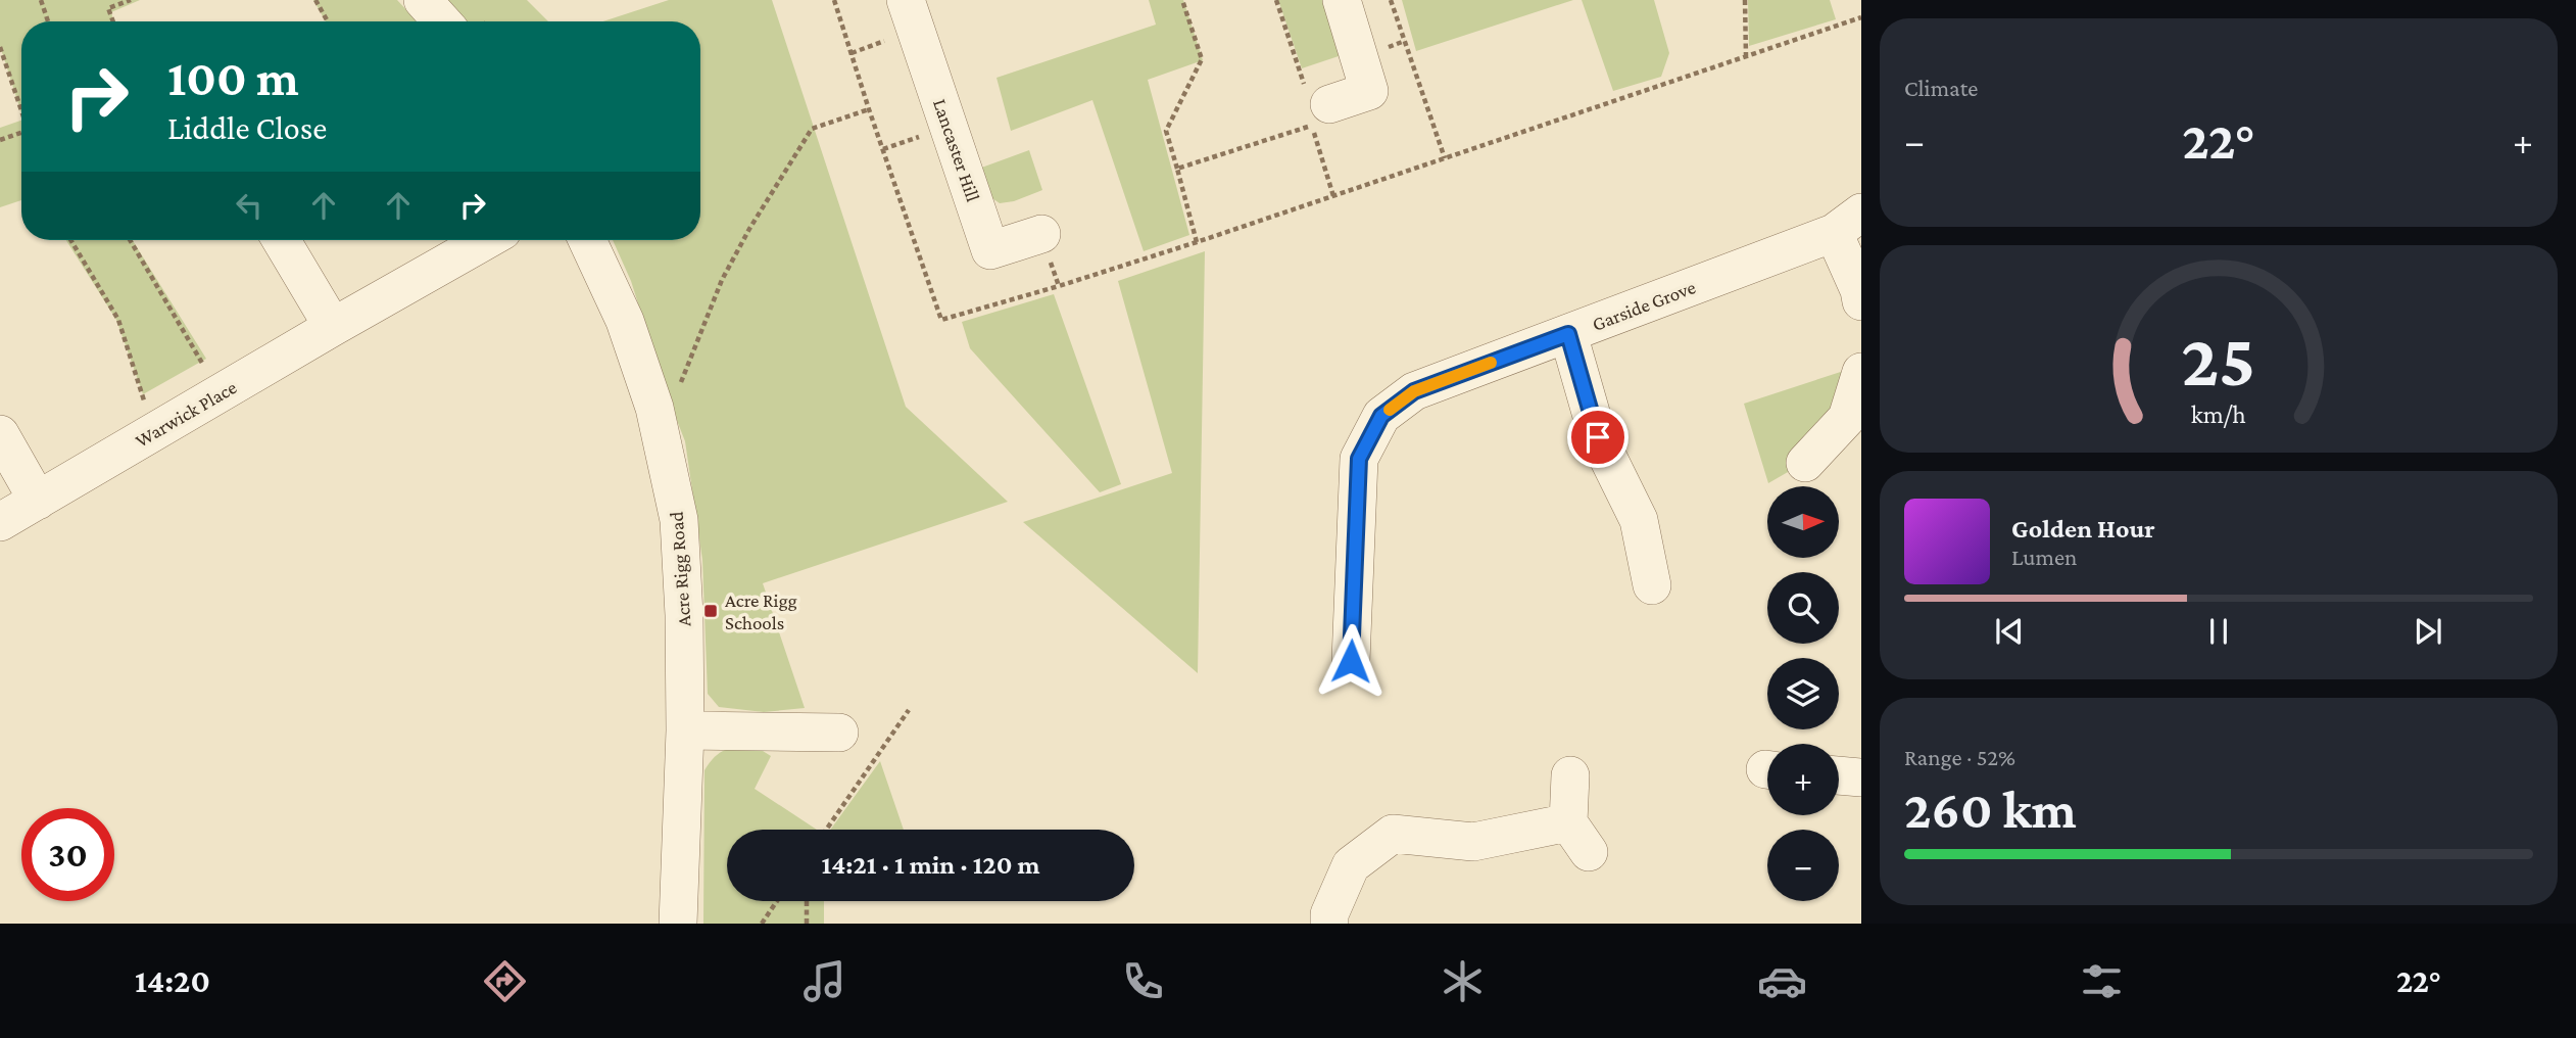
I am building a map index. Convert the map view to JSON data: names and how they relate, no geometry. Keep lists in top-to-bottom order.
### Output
{
  "streets": {
    "street": [
      "Lancaster Hill",
      "Garside Grove",
      "Warwick Place",
      "Acre Rigg Road"
    ]
  },
  "places": {
    "transit": ["Acre Rigg Schools"]
  },
  "north": "right",
  "page": {
    "tile": [
      "Climate",
      ["Range · 52%", "260 km"]
    ],
    "turn": ["100 m", "Liddle Close"],
    "heat": ["−", "22°", "+"],
    "map_buttons": ["+", "−"],
    "song": ["Golden Hour", "Lumen"],
    "limit": "30",
    "trip": "14:21 · 1 min · 120 m",
    "tabs": ["14:20", "22°"],
    "gauge": ["25", "km/h"]
  }
}
